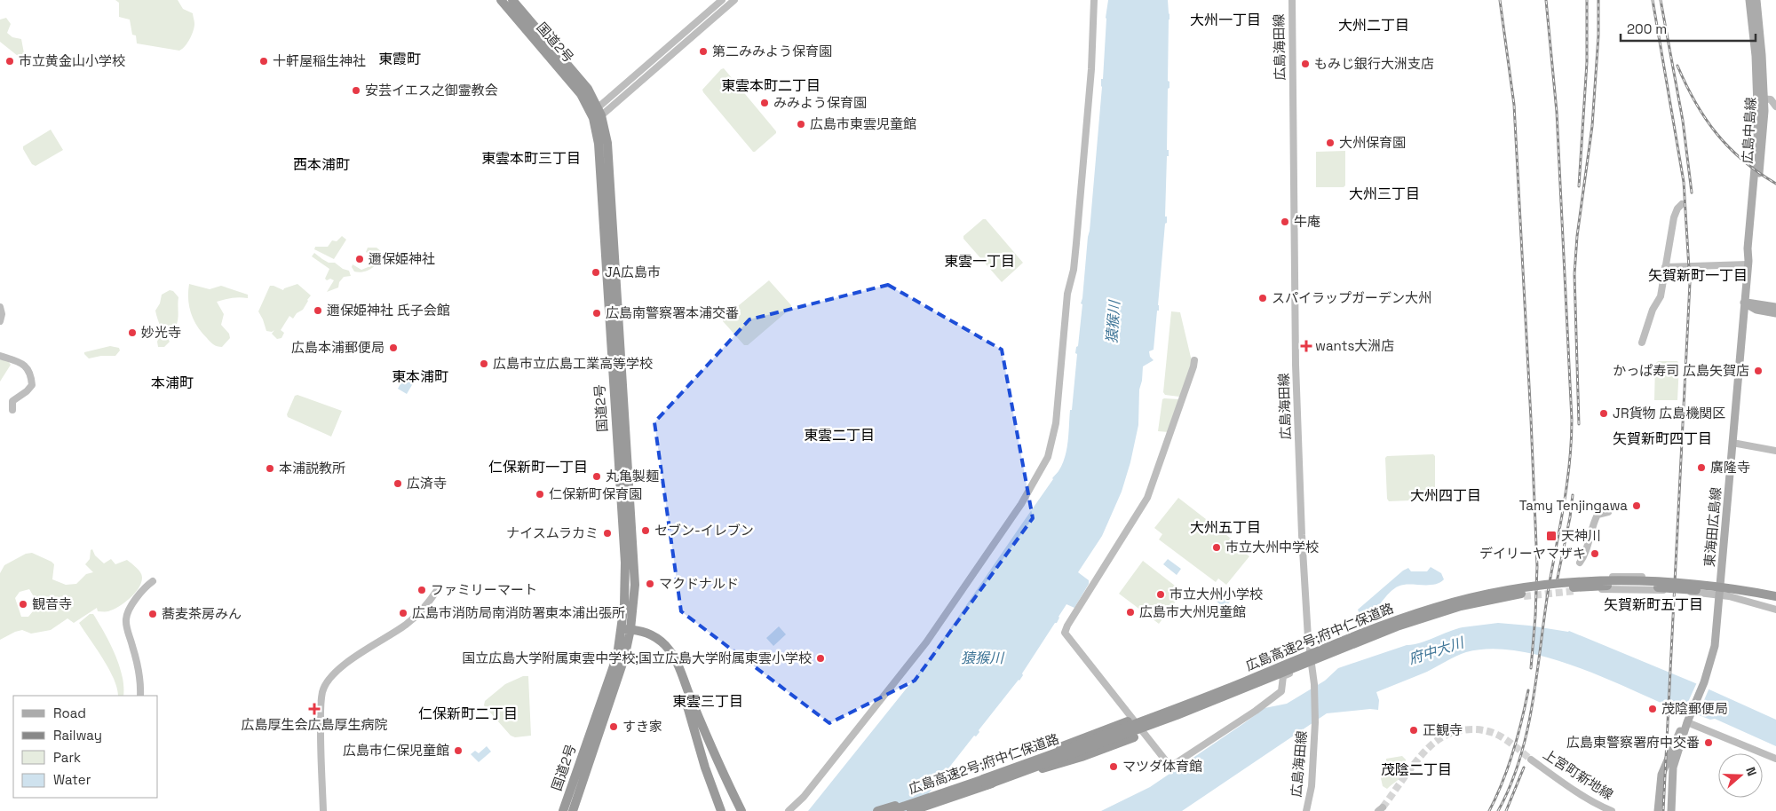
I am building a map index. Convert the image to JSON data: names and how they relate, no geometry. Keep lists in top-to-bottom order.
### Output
{
  "streets": {
    "highway": ["国道2号", "広島高速2号;府中仁保道路"],
    "main road": ["広島中島線", "東海田広島線"],
    "street": ["広島海田線", "上宮町新地線"]
  },
  "crossings": [
    ["広島中島線", "東海田広島線"]
  ],
  "districts": [
    "大州一丁目",
    "大州二丁目",
    "東霞町",
    "東雲本町二丁目",
    "東雲本町三丁目",
    "西本浦町",
    "大州三丁目",
    "東雲一丁目",
    "矢賀新町一丁目",
    "東本浦町",
    "本浦町",
    "東雲二丁目",
    "矢賀新町四丁目",
    "仁保新町一丁目",
    "大州四丁目",
    "大州五丁目",
    "矢賀新町五丁目",
    "東雲三丁目",
    "仁保新町二丁目",
    "茂陰二丁目"
  ],
  "water": ["猿猴川", "府中大川"],
  "places": {
    "other": [
      "第二みみよう保育園",
      "市立黄金山小学校",
      "十軒屋稲生神社",
      "もみじ銀行大洲支店",
      "安芸イエス之御霊教会",
      "みみよう保育園",
      "広島市東雲児童館",
      "大州保育園",
      "牛庵",
      "邇保姫神社",
      "JA広島市",
      "スパイラップガーデン大州",
      "邇保姫神社 氏子会館",
      "広島南警察署本浦交番",
      "妙光寺",
      "広島本浦郵便局",
      "広島市立広島工業高等学校",
      "かっぱ寿司 広島矢賀店",
      "JR貨物 広島機関区",
      "廣隆寺",
      "本浦説教所",
      "丸亀製麺",
      "広済寺",
      "仁保新町保育園",
      "Tamy Tenjingawa",
      "セブン-イレブン",
      "ナイスムラカミ",
      "市立大州中学校",
      "デイリーヤマザキ",
      "マクドナルド",
      "ファミリーマート",
      "市立大州小学校",
      "観音寺",
      "広島市大州児童館",
      "広島市消防局南消防署東本浦出張所",
      "蕎麦茶房みん",
      "国立広島大学附属東雲中学校;国立広島大学附属東雲小学校",
      "茂陰郵便局",
      "すき家",
      "正観寺",
      "広島東警察署府中交番",
      "広島市仁保児童館",
      "マツダ体育館"
    ],
    "health": ["wants大洲店", "広島厚生会広島厚生病院"],
    "transit": ["天神川"]
  },
  "legend": [
    "Road",
    "Railway",
    "Park",
    "Water"
  ],
  "scale_bar": "200 m",
  "north": "right"
}
